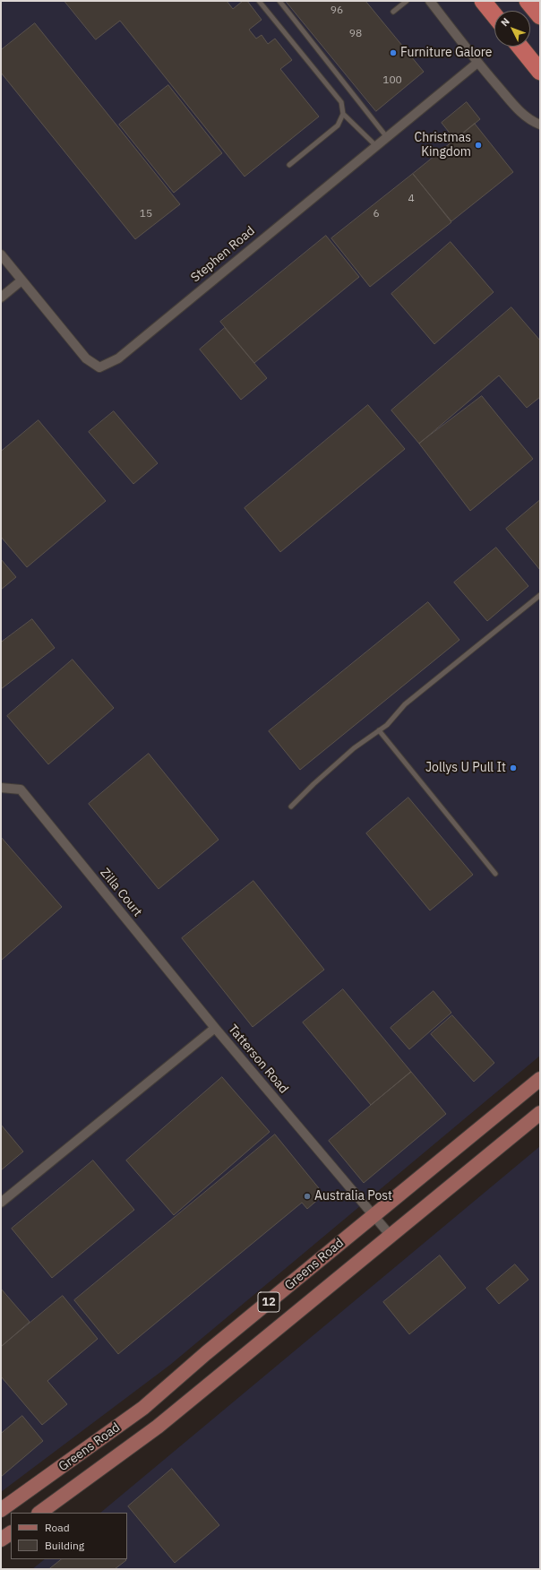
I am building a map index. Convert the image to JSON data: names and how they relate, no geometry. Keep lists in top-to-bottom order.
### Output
{
  "streets": {
    "main road": ["Greens Road", "12"],
    "street": ["Stephen Road", "Zilla Court", "Tatterson Road"]
  },
  "crossings": [
    ["Zilla Court", "Tatterson Road"],
    ["Tatterson Road", "Greens Road"]
  ],
  "places": [
    "Furniture Galore",
    "Christmas Kingdom",
    "Jollys U Pull It",
    "Australia Post"
  ],
  "house_numbers": [
    "96",
    "98",
    "100",
    "4",
    "15",
    "6"
  ],
  "legend": ["Road", "Building"],
  "north": "top left"
}
